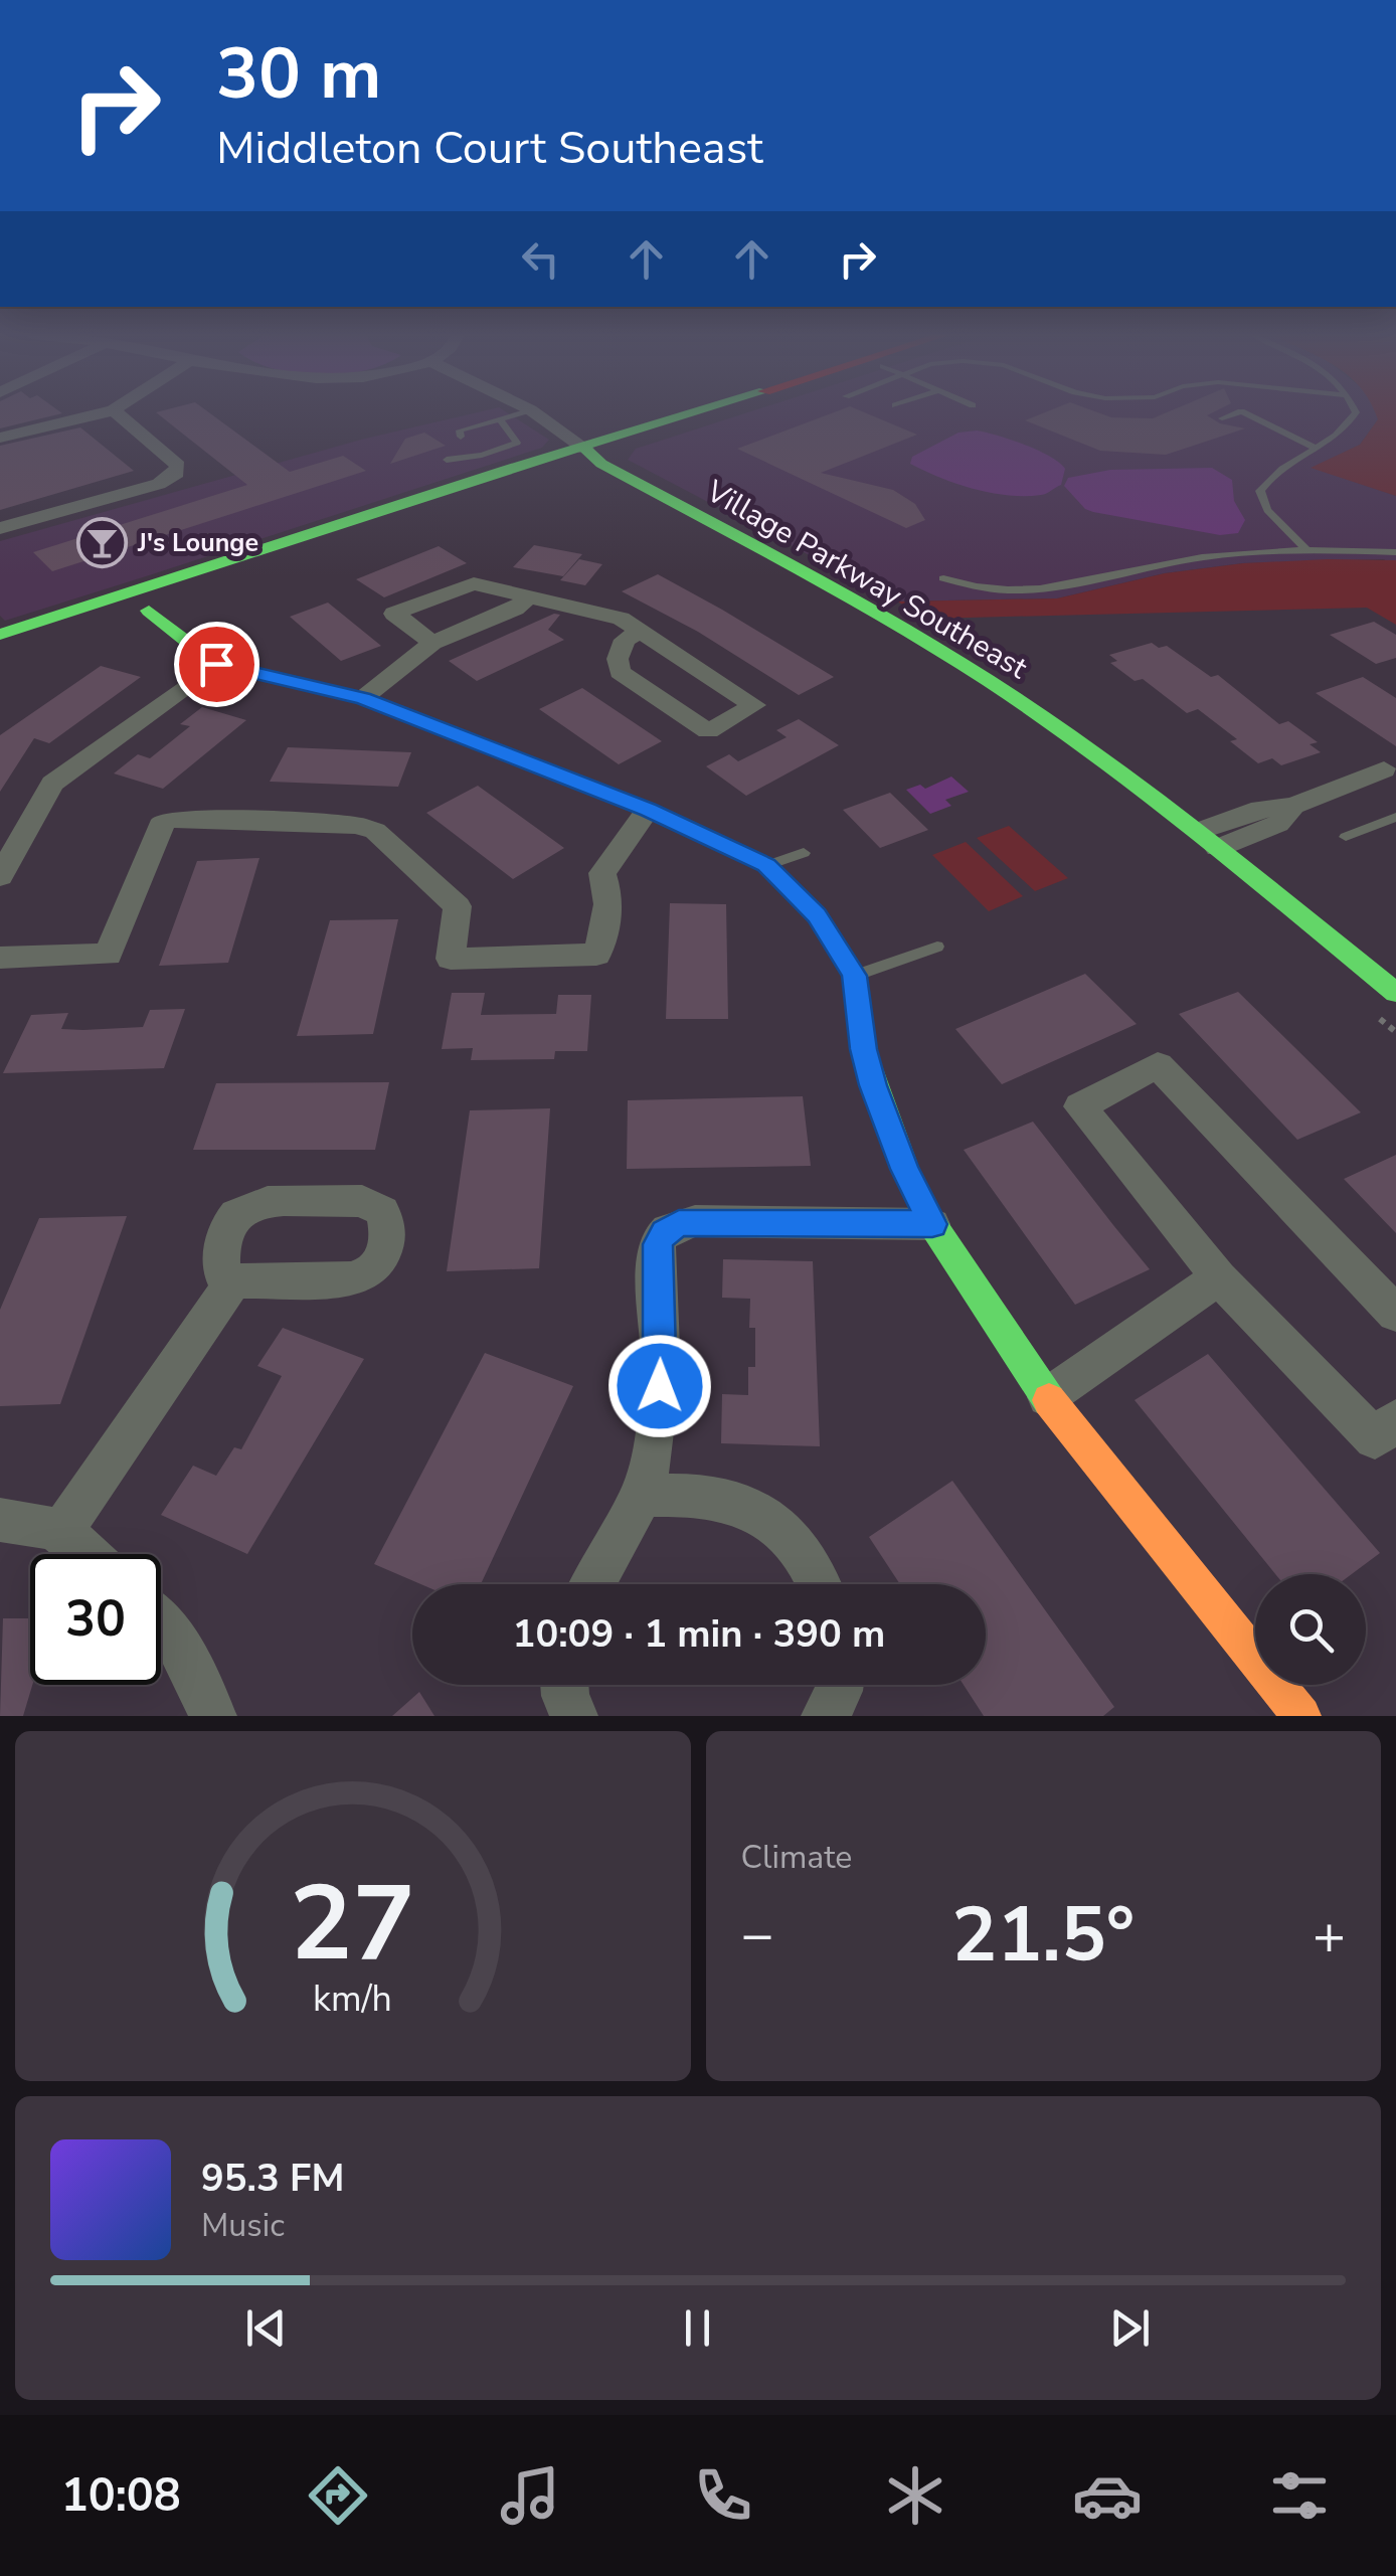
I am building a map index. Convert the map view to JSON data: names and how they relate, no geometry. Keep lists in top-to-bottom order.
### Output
{
  "streets": {
    "street": ["Village Parkway Southeast"]
  },
  "places": {
    "bar": ["J's Lounge"]
  },
  "page": {
    "turn": ["30 m", "Middleton Court Southeast"],
    "limit": "30",
    "trip": "10:09 · 1 min · 390 m",
    "tile": "Climate",
    "heat": ["−", "21.5°", "+"],
    "song": ["95.3 FM", "Music"],
    "tabs": "10:08",
    "gauge": ["27", "km/h"]
  }
}
